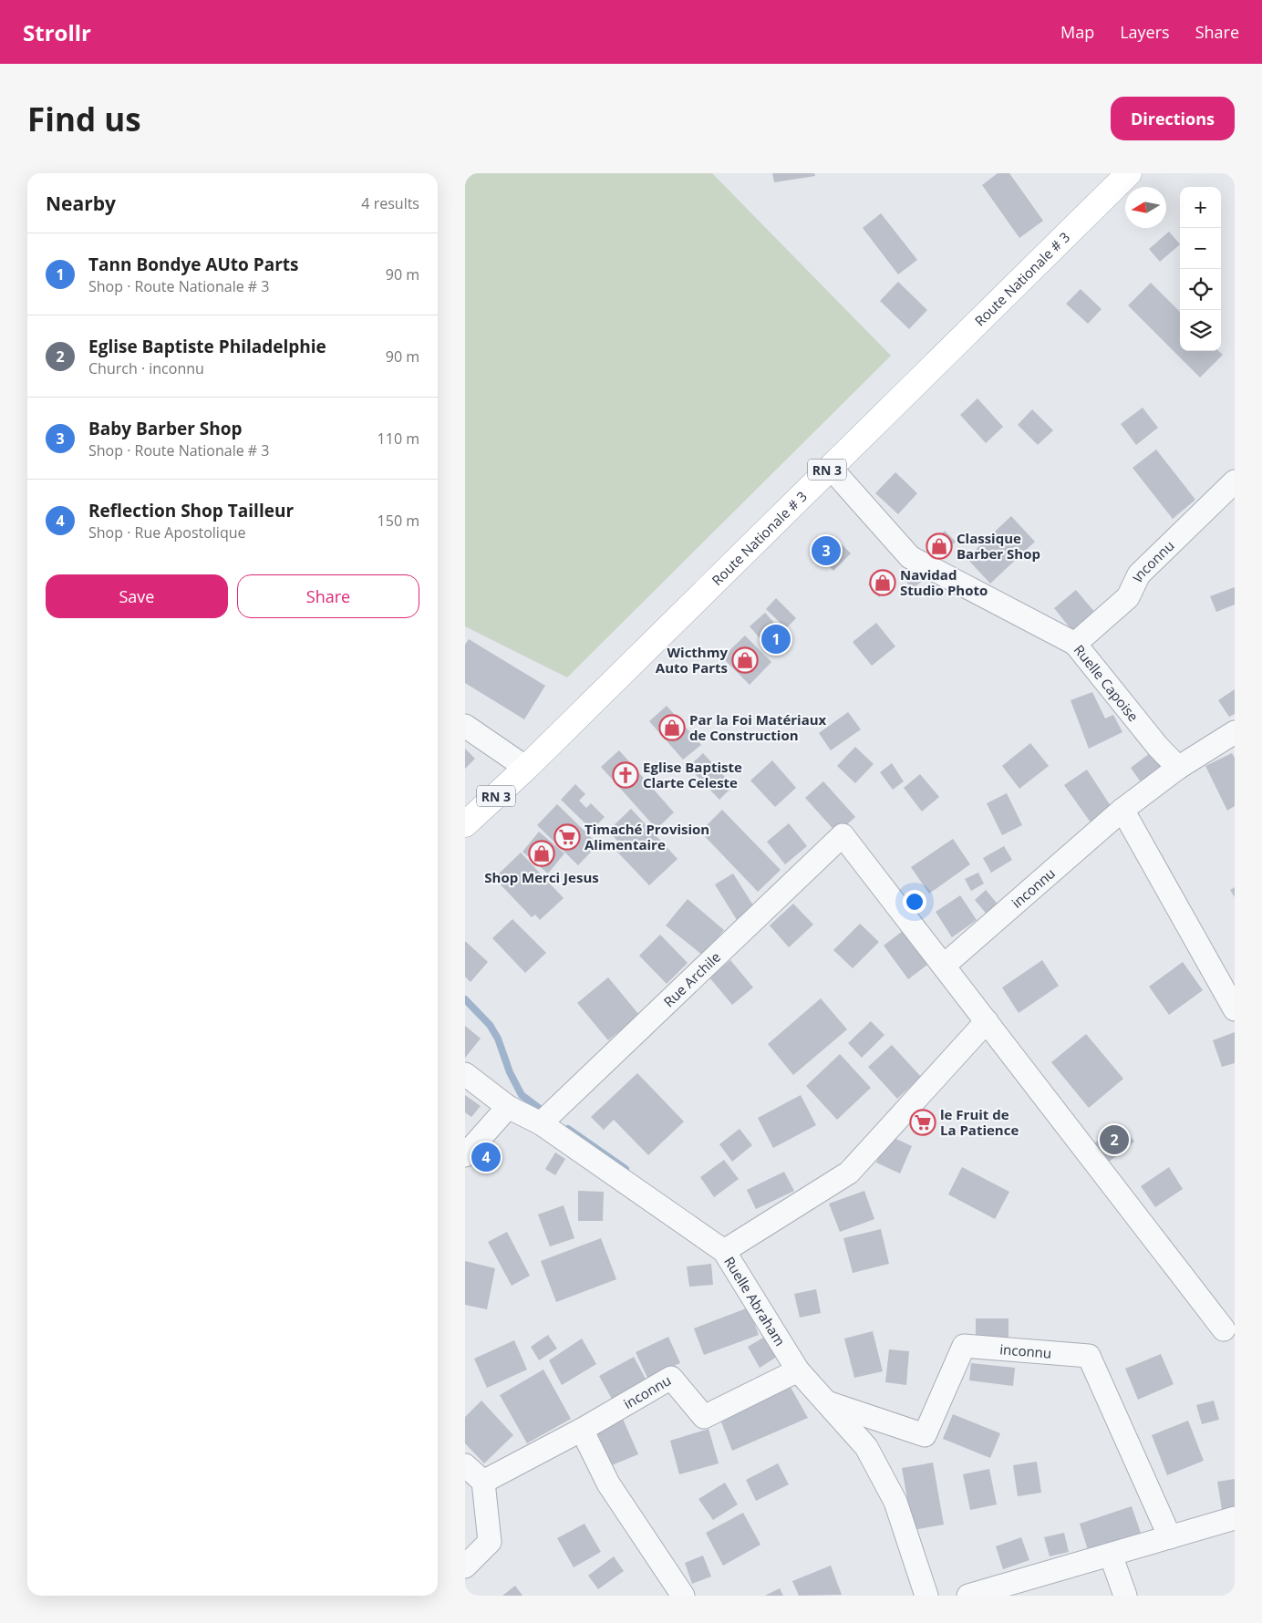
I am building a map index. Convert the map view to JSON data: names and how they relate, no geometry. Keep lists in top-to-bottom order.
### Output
{
  "streets": {
    "main road": ["Route Nationale # 3", "RN 3"],
    "street": [
      "Inconnu",
      "Ruelle Capoise",
      "inconnu",
      "Rue Archile",
      "Ruelle Abraham"
    ]
  },
  "crossings": [
    ["Route Nationale # 3", "Ruelle Capoise"],
    ["Inconnu", "Ruelle Capoise"],
    ["Ruelle Capoise", "inconnu"],
    ["inconnu", "Rue Archile"],
    ["inconnu", "Ruelle Abraham"],
    ["Rue Archile", "Ruelle Abraham"]
  ],
  "places": {
    "shop": [
      "Classique Barber Shop",
      "Navidad Studio Photo",
      "Wicthmy Auto Parts",
      "Par la Foi Matériaux de Construction",
      "Shop Merci Jesus"
    ],
    "church": ["Eglise Baptiste Clarte Celeste"],
    "supermarket": ["Timaché Provision Alimentaire", "le Fruit de La Patience"]
  },
  "north": "left",
  "page": {
    "header": "Strollr",
    "nav": ["Map", "Layers", "Share"],
    "buttons": [
      "Directions",
      ["Save", "Share"]
    ],
    "title": "Find us",
    "heading": ["Nearby", "4 results"],
    "map_buttons": ["+", "−"],
    "list": [
      {
        "mark": "1",
        "name": "Tann Bondye AUto Parts",
        "note": "Shop · Route Nationale # 3",
        "value": "90 m"
      },
      {
        "mark": "2",
        "name": "Eglise Baptiste Philadelphie",
        "note": "Church · inconnu",
        "value": "90 m"
      },
      {
        "mark": "3",
        "name": "Baby Barber Shop",
        "note": "Shop · Route Nationale # 3",
        "value": "110 m"
      },
      {
        "mark": "4",
        "name": "Reflection Shop Tailleur",
        "note": "Shop · Rue Apostolique",
        "value": "150 m"
      }
    ],
    "pins": [
      "3",
      "1",
      "2",
      "4"
    ]
  }
}
